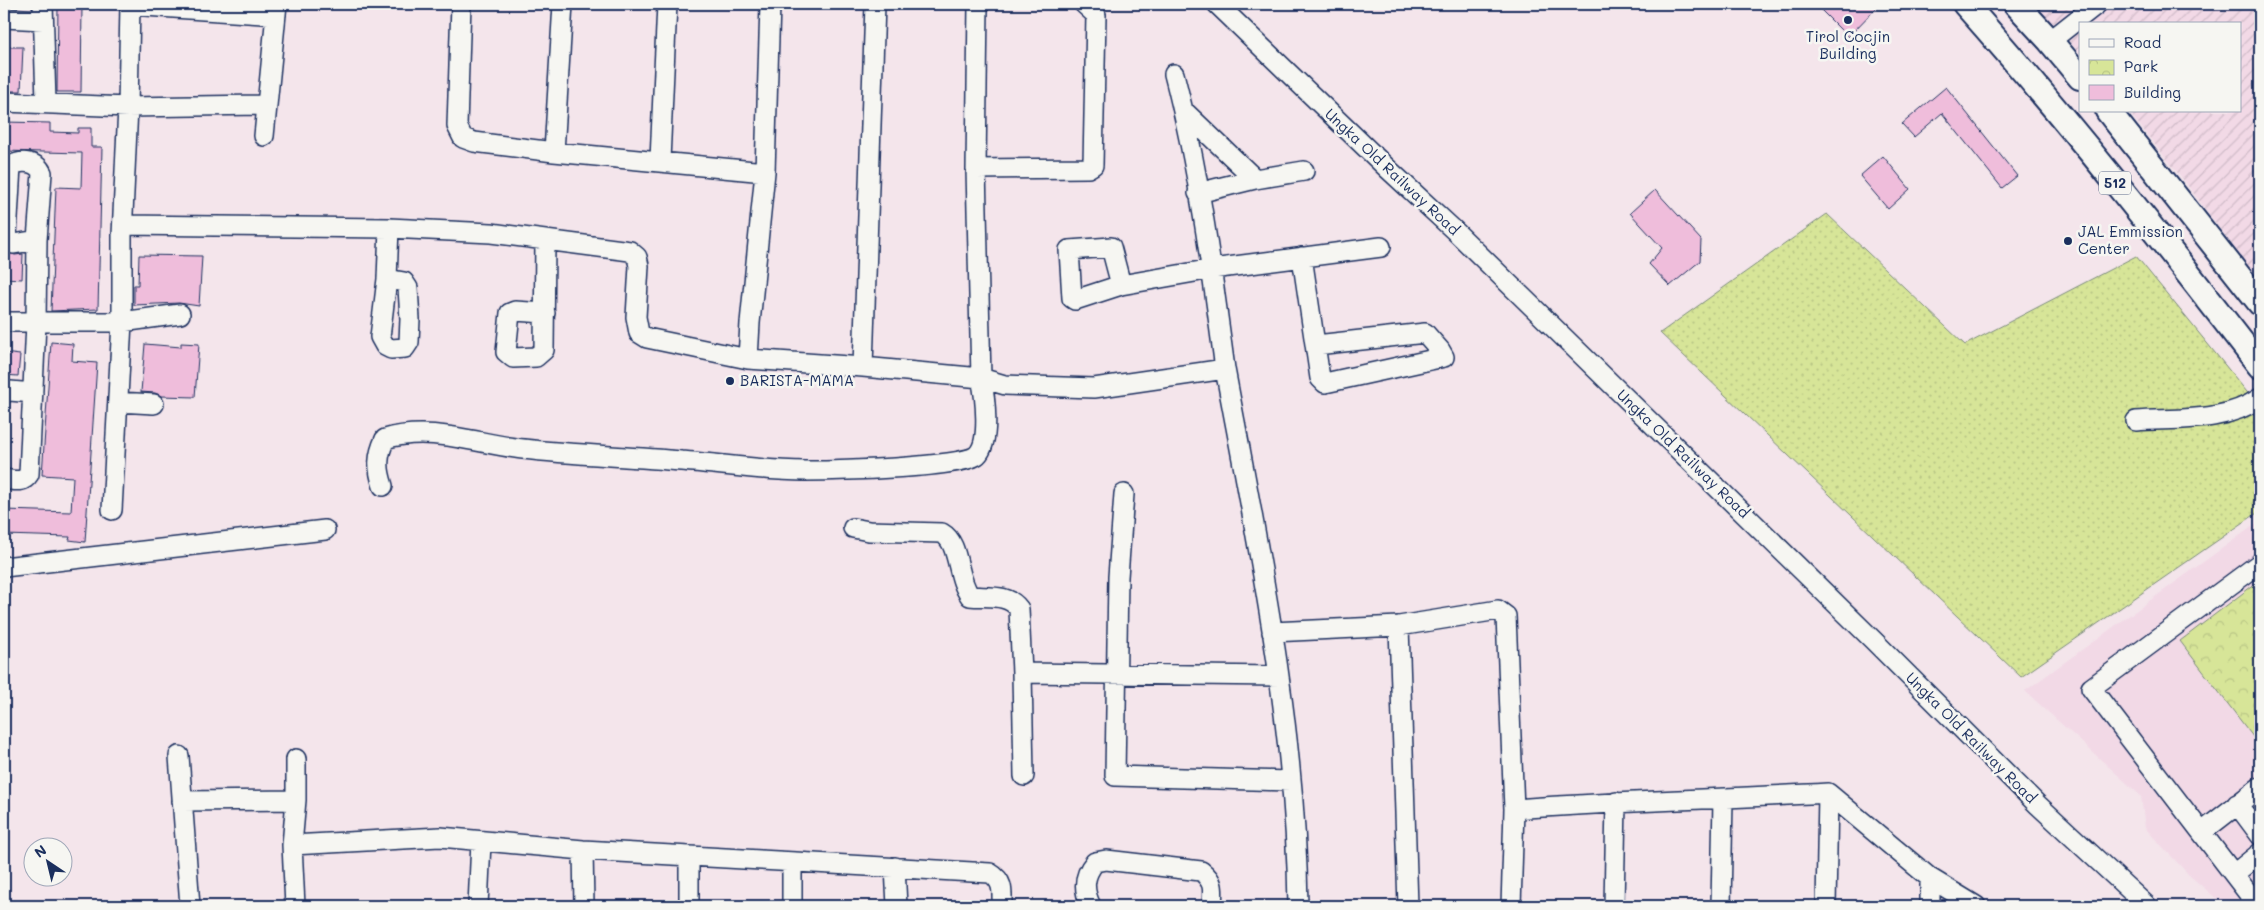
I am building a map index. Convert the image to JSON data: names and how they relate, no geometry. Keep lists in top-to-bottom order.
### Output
{
  "streets": {
    "main road": ["512"],
    "street": ["Ungka Old Railway Road"]
  },
  "places": ["Tirol Cocjin Building", "JAL Emmission Center", "BARISTA-MAMA"],
  "legend": ["Road", "Park", "Building"],
  "north": "top left"
}
